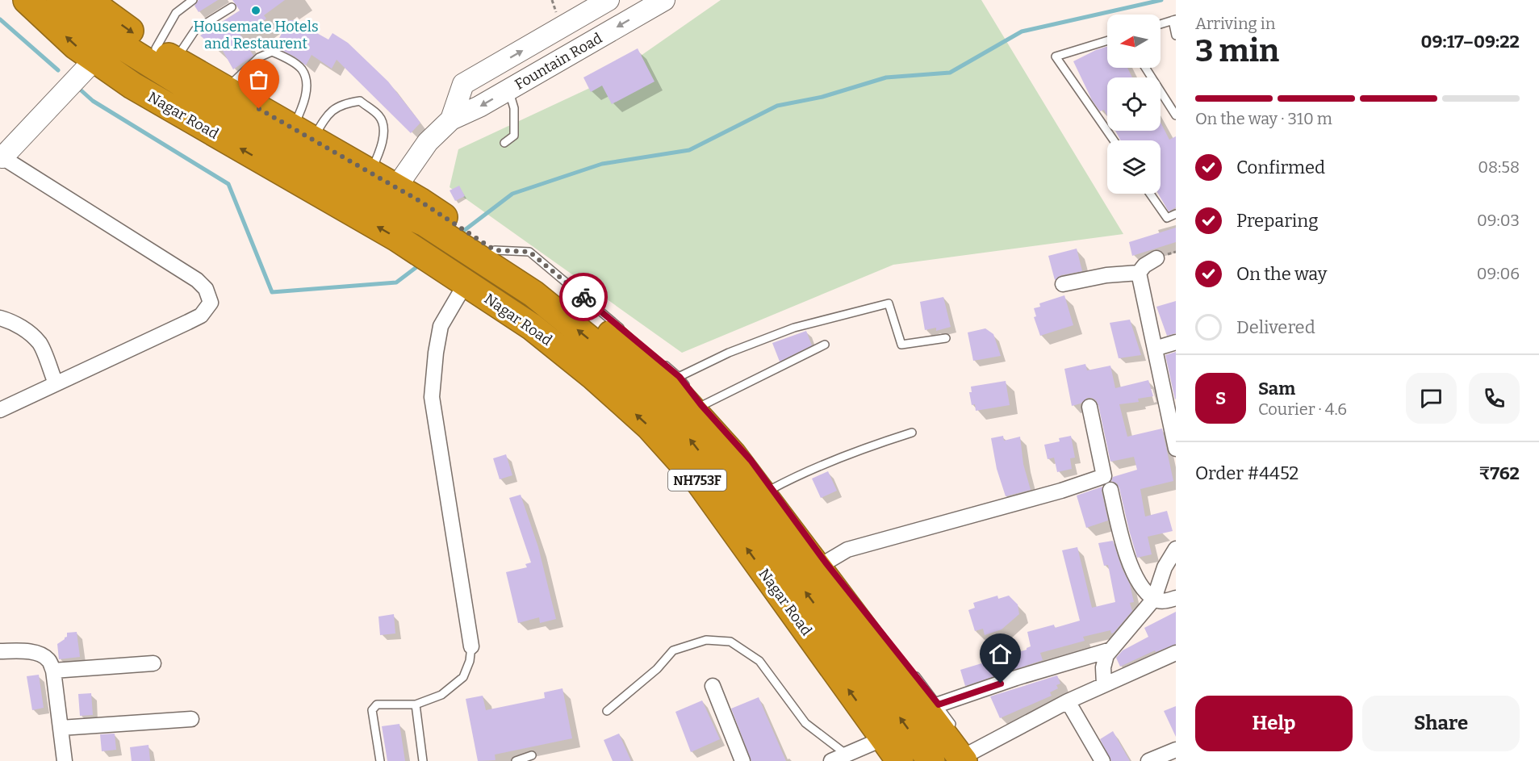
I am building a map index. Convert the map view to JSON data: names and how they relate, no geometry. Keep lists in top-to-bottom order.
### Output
{
  "streets": {
    "highway": ["Nagar Road", "NH753F"],
    "street": ["Fountain Road"]
  },
  "places": ["Housemate Hotels and Restaurent"],
  "north": "left",
  "page": {
    "heading": ["3 min", "Arriving in", "09:17–09:22"],
    "panel": [
      "Sam",
      "Courier · 4.6",
      "Order #4452",
      "₹762"
    ],
    "bar": "On the way · 310 m",
    "list": [
      ["Confirmed", "08:58"],
      ["Preparing", "09:03"],
      ["On the way", "09:06"],
      "Delivered"
    ],
    "round": "S",
    "buttons": ["Help", "Share"]
  }
}
